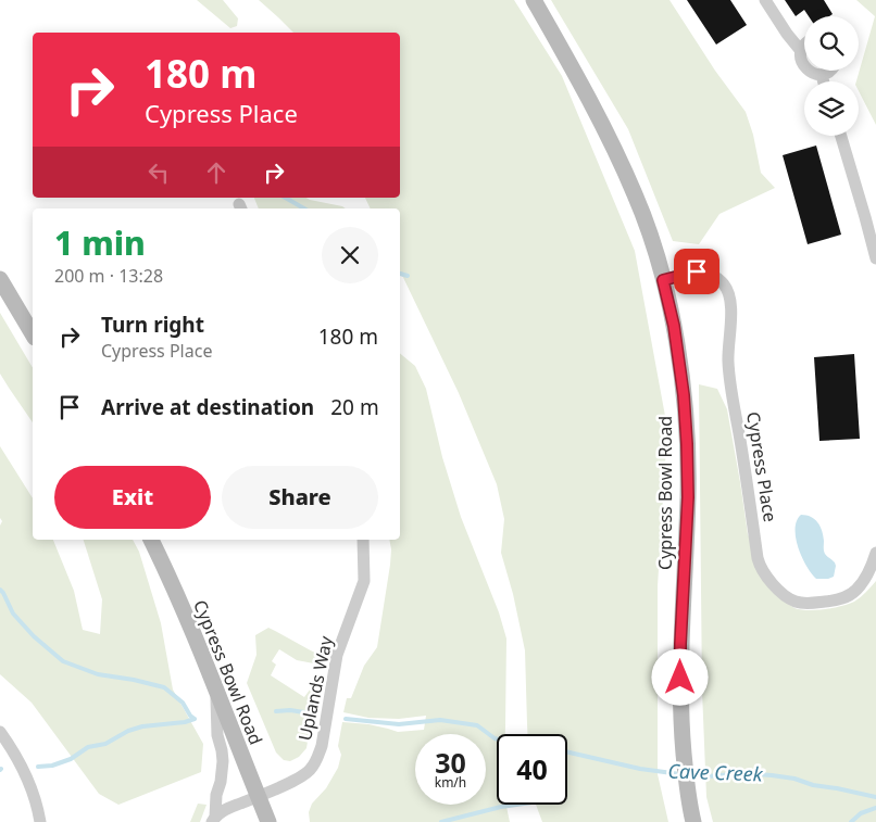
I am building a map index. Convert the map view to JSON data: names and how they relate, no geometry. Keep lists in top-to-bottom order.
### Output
{
  "streets": {
    "street": ["Cypress Place", "Cypress Bowl Road", "Uplands Way"]
  },
  "crossings": [
    ["Cypress Place", "Cypress Bowl Road"],
    ["Cypress Bowl Road", "Uplands Way"]
  ],
  "water": ["Cave Creek"],
  "page": {
    "turn": ["180 m", "Cypress Place"],
    "heading": ["1 min", "200 m · 13:28"],
    "list": [
      {
        "name": "Turn right",
        "note": "Cypress Place",
        "value": "180 m"
      },
      {
        "name": "Arrive at destination",
        "value": "20 m"
      }
    ],
    "buttons": ["Exit", "Share"],
    "speed": "30 km/h",
    "limit": "40"
  }
}
